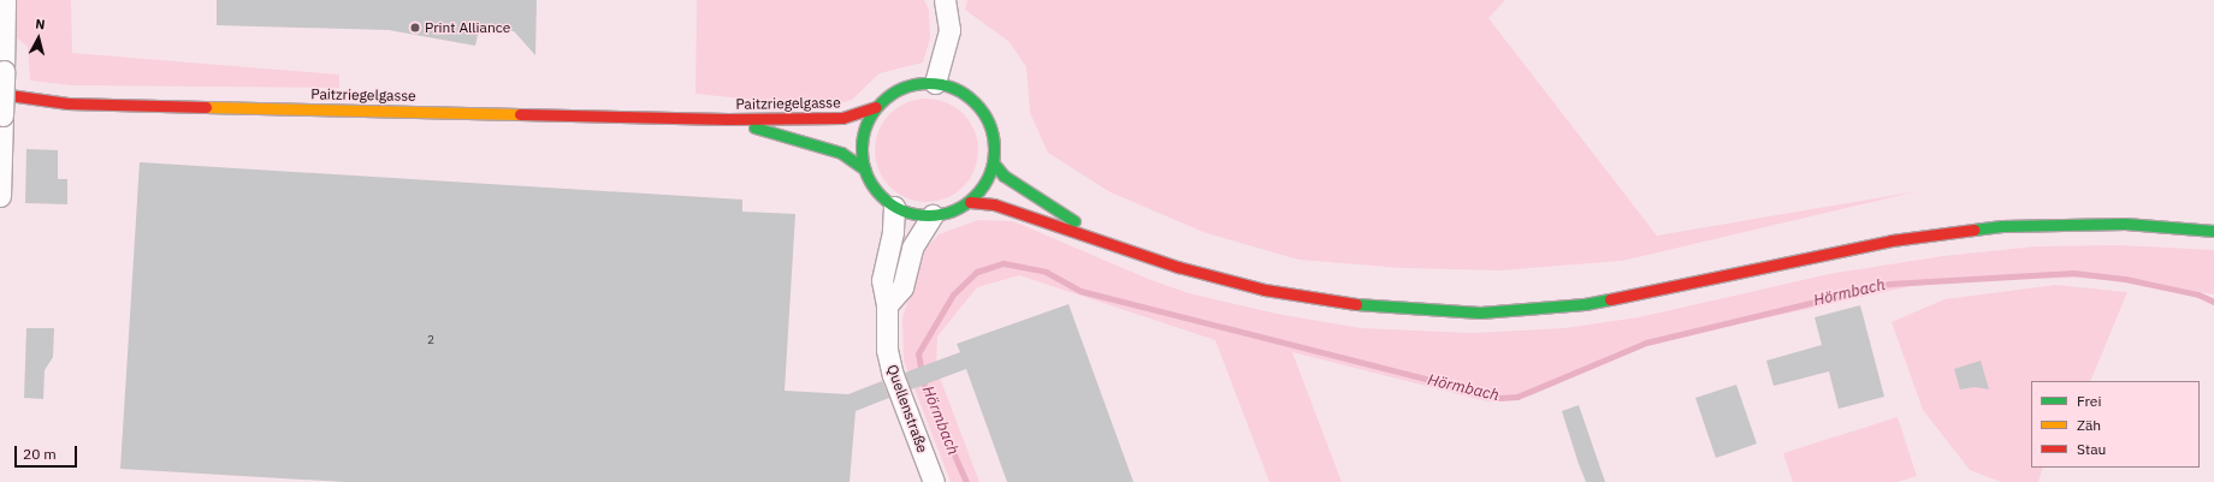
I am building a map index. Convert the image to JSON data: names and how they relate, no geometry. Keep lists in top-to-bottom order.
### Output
{
  "streets": {
    "main road": ["Paitzriegelgasse"],
    "street": ["Quellenstraße"]
  },
  "crossings": [
    ["Paitzriegelgasse", "Quellenstraße"]
  ],
  "water": ["Hörmbach"],
  "places": ["Print Alliance"],
  "house_numbers": ["2"],
  "legend": ["Frei", "Zäh", "Stau"],
  "scale_bar": "20 m",
  "north": "top"
}
